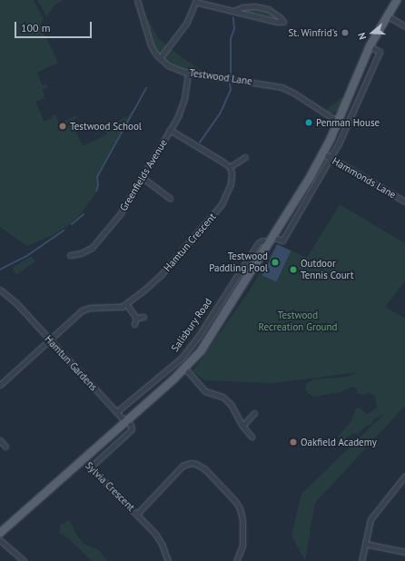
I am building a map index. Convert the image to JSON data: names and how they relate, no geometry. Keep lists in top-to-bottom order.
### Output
{
  "streets": {
    "main road": ["Salisbury Road"],
    "street": [
      "Testwood Lane",
      "Greenfields Avenue",
      "Hammonds Lane",
      "Hamtun Crescent",
      "Hamtun Gardens",
      "Sylvia Crescent"
    ]
  },
  "crossings": [
    ["Testwood Lane", "Greenfields Avenue"],
    ["Testwood Lane", "Salisbury Road"],
    ["Hammonds Lane", "Salisbury Road"],
    ["Hamtun Crescent", "Hamtun Gardens"],
    ["Salisbury Road", "Hamtun Gardens"],
    ["Salisbury Road", "Sylvia Crescent"]
  ],
  "parks": ["Testwood Recreation Ground"],
  "places": [
    "St. Winfrid's",
    "Penman House",
    "Testwood School",
    "Testwood Paddling Pool",
    "Outdoor Tennis Court",
    "Oakfield Academy"
  ],
  "scale_bar": "100 m",
  "north": "left"
}
